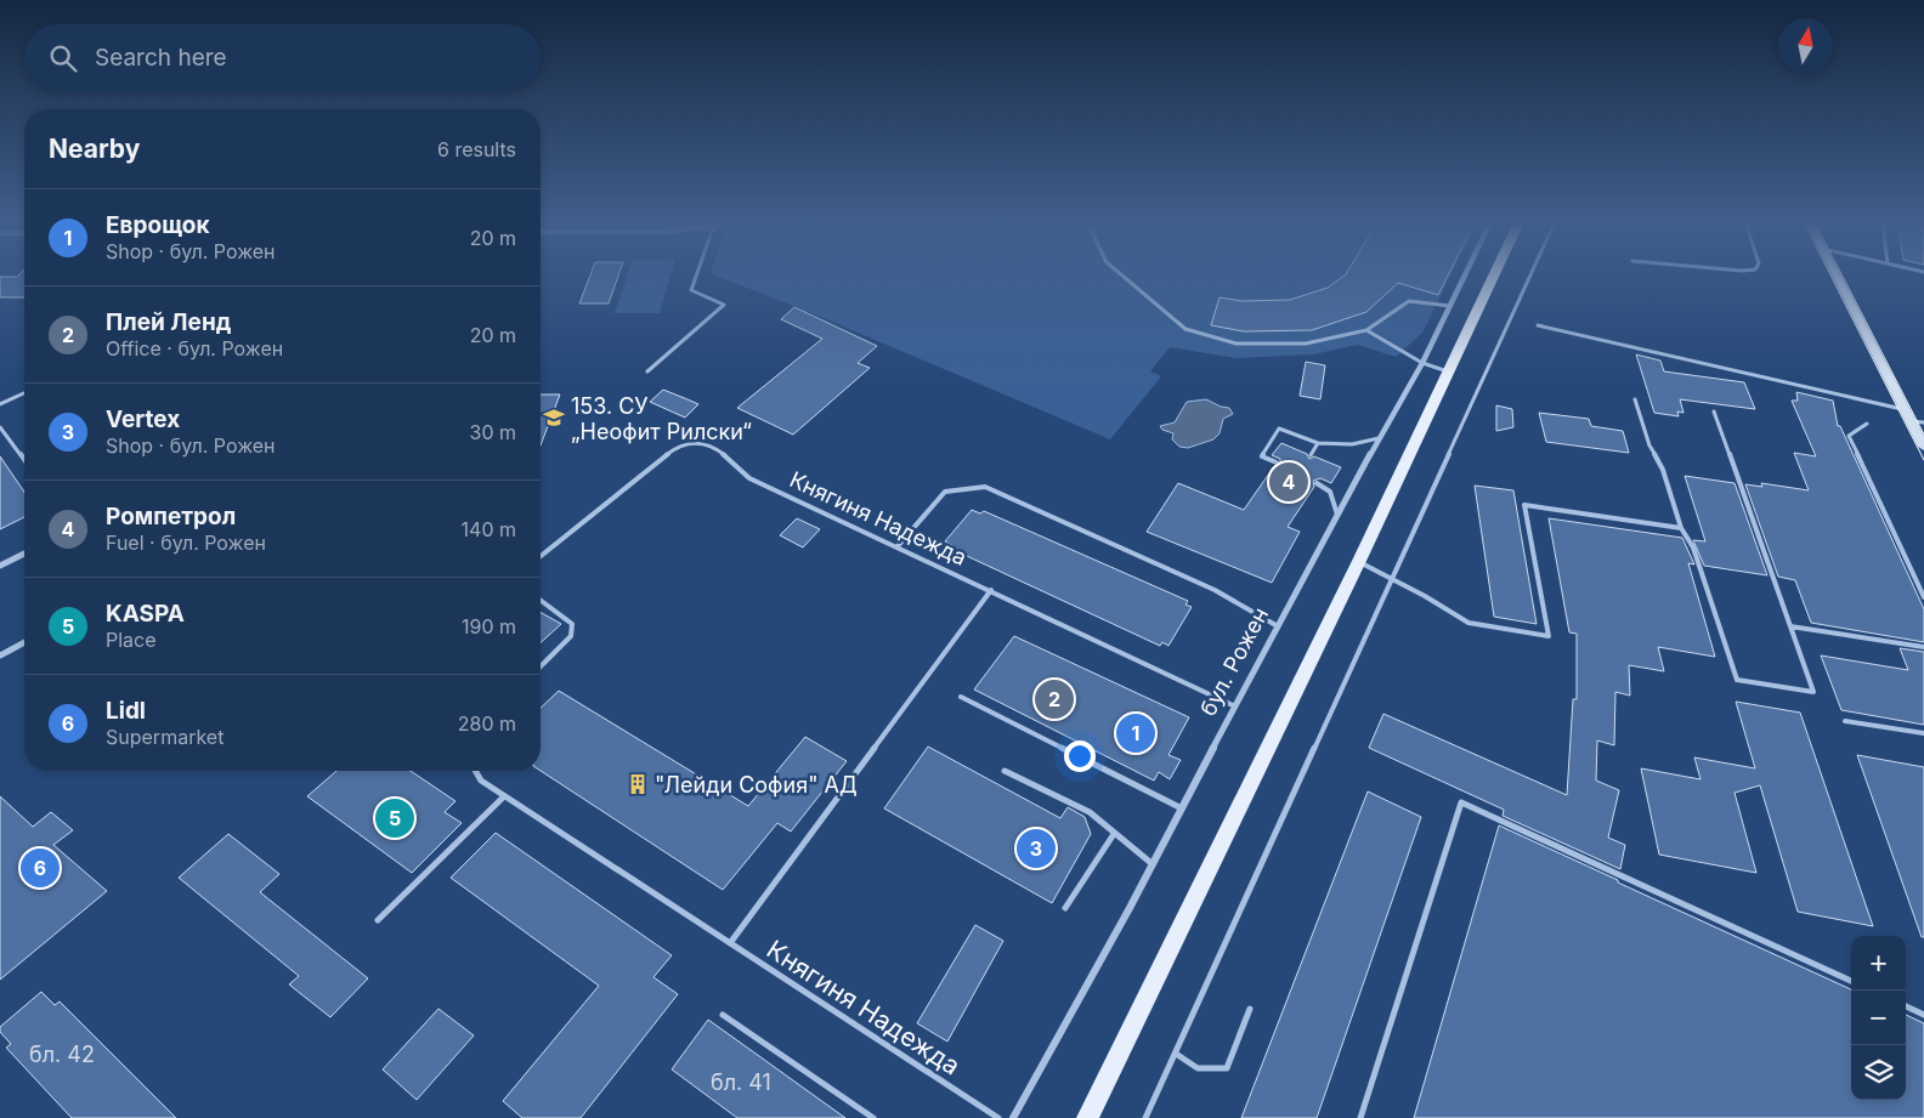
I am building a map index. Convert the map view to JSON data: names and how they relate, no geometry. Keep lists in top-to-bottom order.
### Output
{
  "streets": {
    "street": ["бул. Рожен"],
    "lane": ["Княгиня Надежда"]
  },
  "crossings": [
    ["Княгиня Надежда", "бул. Рожен"]
  ],
  "places": {
    "school or university": ["153. СУ „Неофит Рилски“"],
    "building": ["\"Лейди София\" АД"]
  },
  "house_numbers": ["бл. 42", "бл. 41"],
  "north": "top",
  "page": {
    "search": "Search here",
    "heading": ["Nearby", "6 results"],
    "list": [
      {
        "mark": "1",
        "name": "Еврощок",
        "note": "Shop · бул. Рожен",
        "value": "20 m"
      },
      {
        "mark": "2",
        "name": "Плей Ленд",
        "note": "Office · бул. Рожен",
        "value": "20 m"
      },
      {
        "mark": "3",
        "name": "Vertex",
        "note": "Shop · бул. Рожен",
        "value": "30 m"
      },
      {
        "mark": "4",
        "name": "Ромпетрол",
        "note": "Fuel · бул. Рожен",
        "value": "140 m"
      },
      {
        "mark": "5",
        "name": "KASPA",
        "note": "Place",
        "value": "190 m"
      },
      {
        "mark": "6",
        "name": "Lidl",
        "note": "Supermarket",
        "value": "280 m"
      }
    ],
    "pins": [
      "4",
      "2",
      "1",
      "5",
      "3",
      "6"
    ],
    "map_buttons": ["+", "−"]
  }
}
